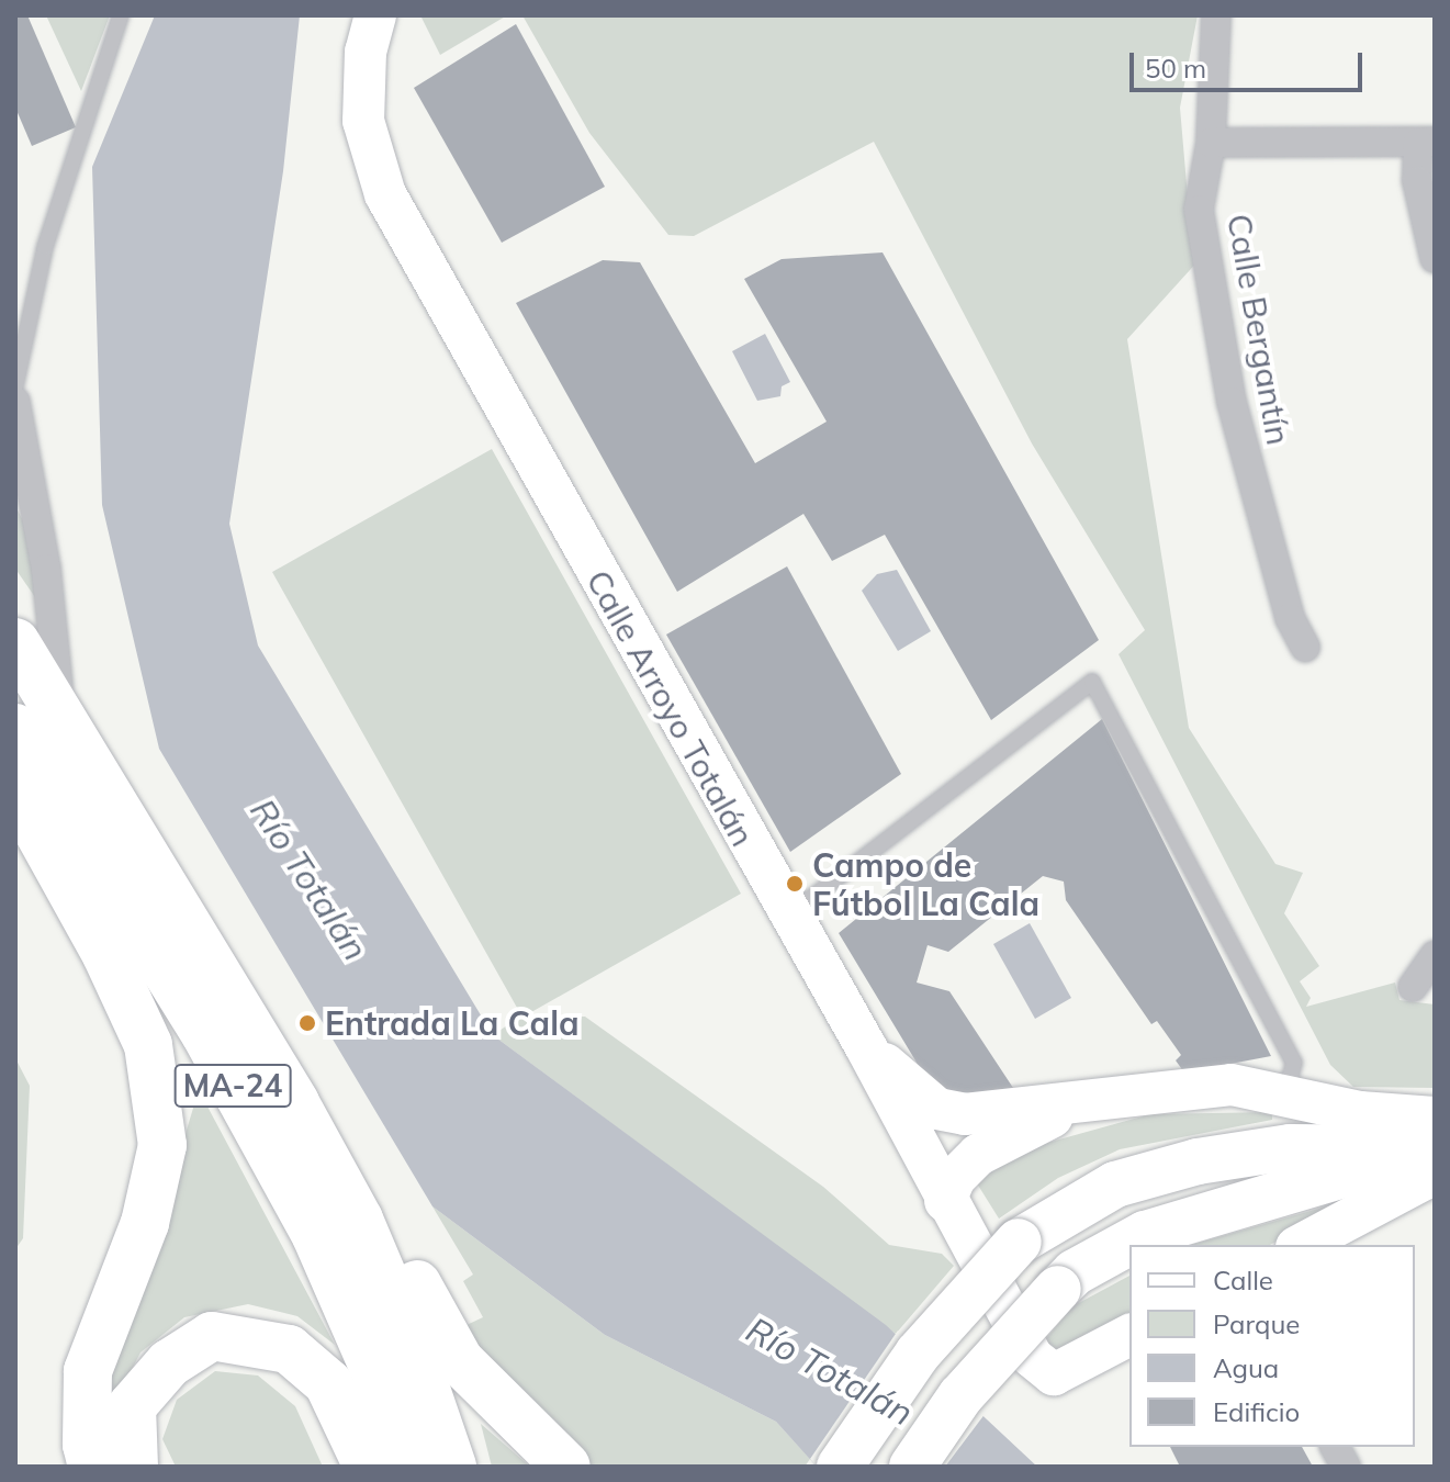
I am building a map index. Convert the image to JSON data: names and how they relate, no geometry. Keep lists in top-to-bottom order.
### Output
{
  "streets": {
    "highway": ["MA-24"],
    "street": ["Calle Bergantín", "Calle Arroyo Totalán"]
  },
  "water": ["Río Totalán"],
  "places": ["Campo de Fútbol La Cala", "Entrada La Cala"],
  "legend": [
    "Calle",
    "Parque",
    "Agua",
    "Edificio"
  ],
  "scale_bar": "50 m"
}
